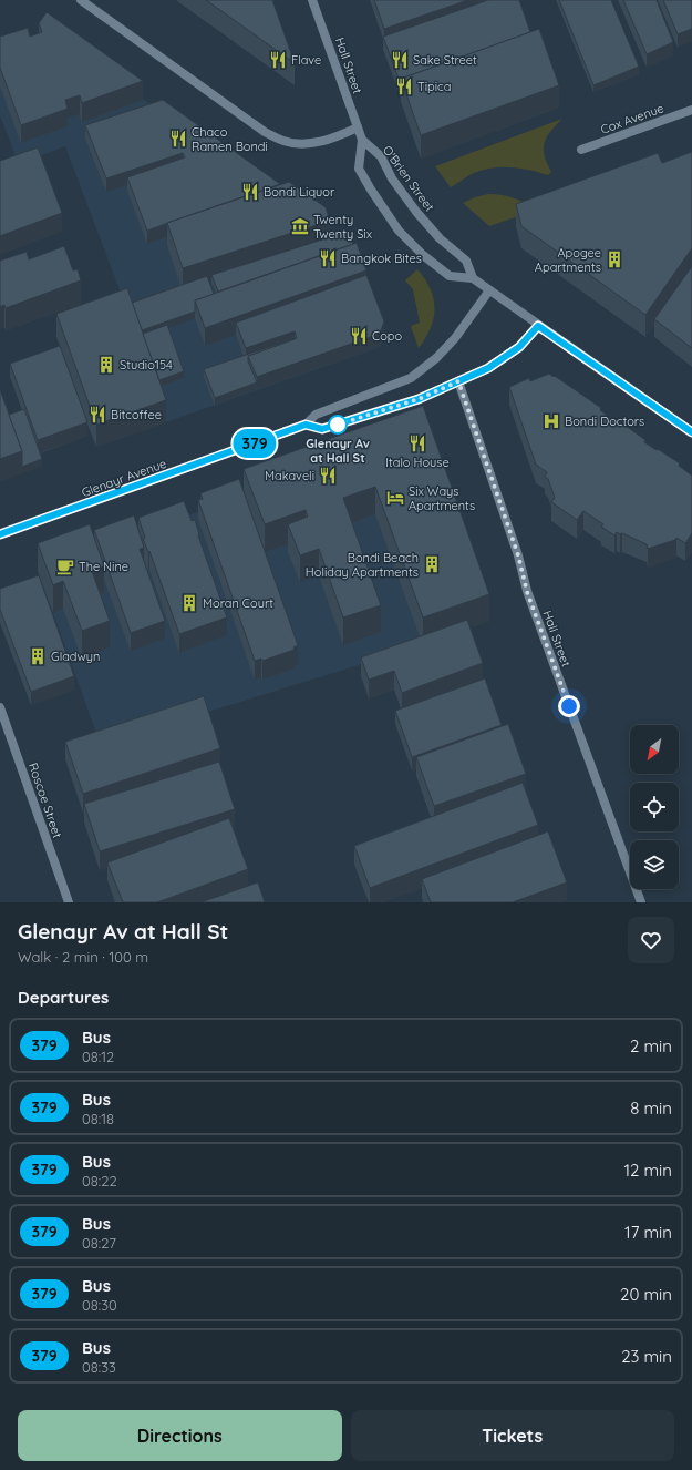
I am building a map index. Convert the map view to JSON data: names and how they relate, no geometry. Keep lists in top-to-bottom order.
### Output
{
  "streets": {
    "street": [
      "Hall Street",
      "Cox Avenue",
      "O'Brien Street",
      "Glenayr Avenue",
      "Roscoe Street"
    ]
  },
  "crossings": [
    ["Hall Street", "O'Brien Street"],
    ["Hall Street", "Glenayr Avenue"],
    ["O'Brien Street", "Glenayr Avenue"]
  ],
  "places": {
    "restaurant": [
      "Flave",
      "Sake Street",
      "Tipica",
      "Chaco Ramen Bondi",
      "Bondi Liquor",
      "Bangkok Bites",
      "Copo",
      "Bitcoffee",
      "Italo House",
      "Makaveli"
    ],
    "museum": ["Twenty Twenty Six"],
    "building": [
      "Apogee Apartments",
      "Studio154",
      "Bondi Beach Holiday Apartments",
      "Moran Court",
      "Gladwyn"
    ],
    "hospital": ["Bondi Doctors"],
    "other": ["Glenayr Av at Hall St"],
    "hotel": ["Six Ways Apartments"],
    "cafe": ["The Nine"]
  },
  "lines": ["bus line 379"],
  "north": "bottom left",
  "page": {
    "on_map": "379",
    "heading": [
      ["Glenayr Av at Hall St", "Walk · 2 min · 100 m"],
      "Departures"
    ],
    "list": [
      {
        "mark": "379",
        "name": "Bus",
        "note": "08:12",
        "value": "2 min"
      },
      {
        "mark": "379",
        "name": "Bus",
        "note": "08:18",
        "value": "8 min"
      },
      {
        "mark": "379",
        "name": "Bus",
        "note": "08:22",
        "value": "12 min"
      },
      {
        "mark": "379",
        "name": "Bus",
        "note": "08:27",
        "value": "17 min"
      },
      {
        "mark": "379",
        "name": "Bus",
        "note": "08:30",
        "value": "20 min"
      },
      {
        "mark": "379",
        "name": "Bus",
        "note": "08:33",
        "value": "23 min"
      }
    ],
    "buttons": ["Directions", "Tickets"]
  }
}
